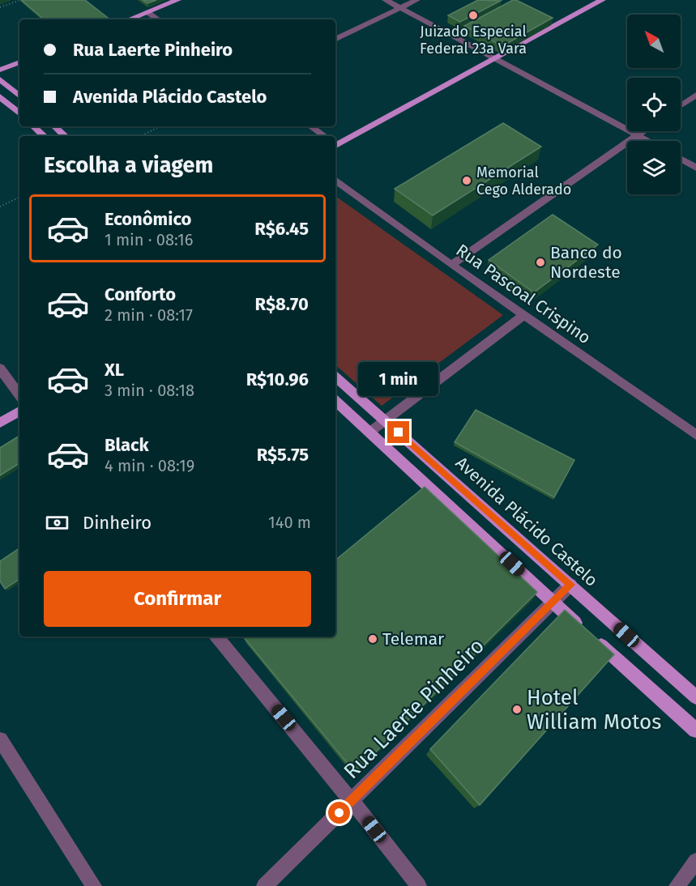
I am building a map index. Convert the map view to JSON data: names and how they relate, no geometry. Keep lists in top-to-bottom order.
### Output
{
  "streets": {
    "main road": ["Avenida Plácido Castelo"],
    "street": ["Rua Pascoal Crispino", "Rua Laerte Pinheiro"]
  },
  "crossings": [
    ["Avenida Plácido Castelo", "Rua Laerte Pinheiro"]
  ],
  "places": [
    "Juizado Especial Federal 23a Vara",
    "Memorial Cego Alderado",
    "Banco do Nordeste",
    "Telemar",
    "Hotel William Motos"
  ],
  "north": "top left",
  "page": {
    "banner": ["Rua Laerte Pinheiro", "Avenida Plácido Castelo"],
    "heading": "Escolha a viagem",
    "list": [
      {
        "name": "Econômico",
        "note": "1 min · 08:16",
        "value": "R$6.45"
      },
      {
        "name": "Conforto",
        "note": "2 min · 08:17",
        "value": "R$8.70"
      },
      {
        "name": "XL",
        "note": "3 min · 08:18",
        "value": "R$10.96"
      },
      {
        "name": "Black",
        "note": "4 min · 08:19",
        "value": "R$5.75"
      }
    ],
    "bubble": "1 min",
    "pay": ["Dinheiro", "140 m"],
    "buttons": "Confirmar"
  }
}
